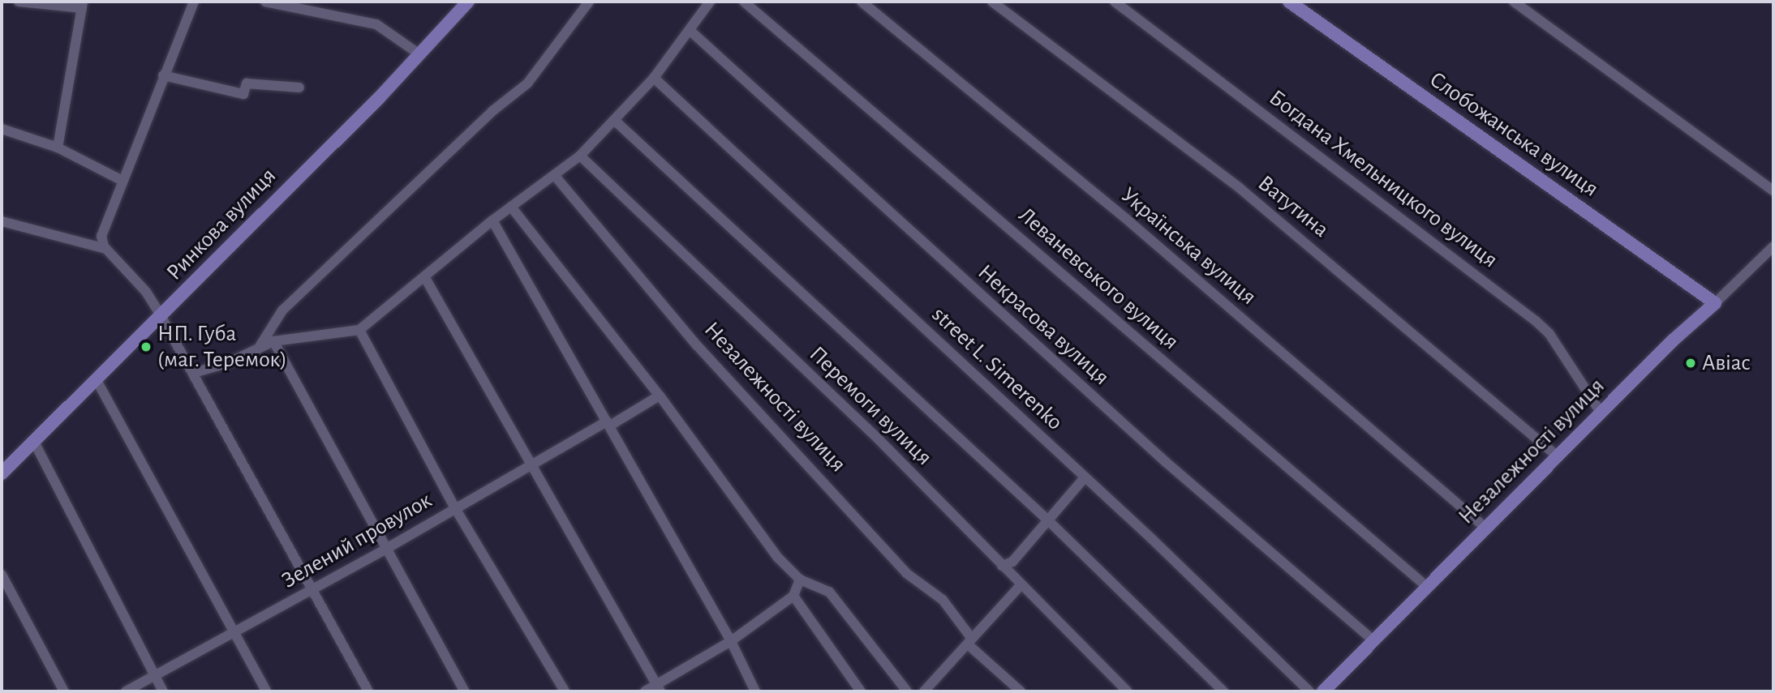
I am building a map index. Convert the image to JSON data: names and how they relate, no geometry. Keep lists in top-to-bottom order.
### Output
{
  "streets": {
    "main road": ["Слобожанська вулиця", "Ринкова вулиця", "Незалежності вулиця"],
    "street": [
      "Богдана Хмельницкого вулиця",
      "Ватутина",
      "Українська вулиця",
      "Леваневського вулиця",
      "Некрасова вулиця",
      "street L. Simerenko",
      "Перемоги вулиця",
      "Зелений провулок"
    ]
  },
  "crossings": [
    ["Слобожанська вулиця", "Незалежності вулиця"],
    ["Богдана Хмельницкого вулиця", "Незалежності вулиця"],
    ["Ватутина", "Незалежності вулиця"],
    ["Українська вулиця", "Незалежності вулиця"],
    ["Леваневського вулиця", "Незалежності вулиця"],
    ["Некрасова вулиця", "Незалежності вулиця"]
  ],
  "places": ["НП. Губа (маг. Теремок)", "Авіас"]
}
